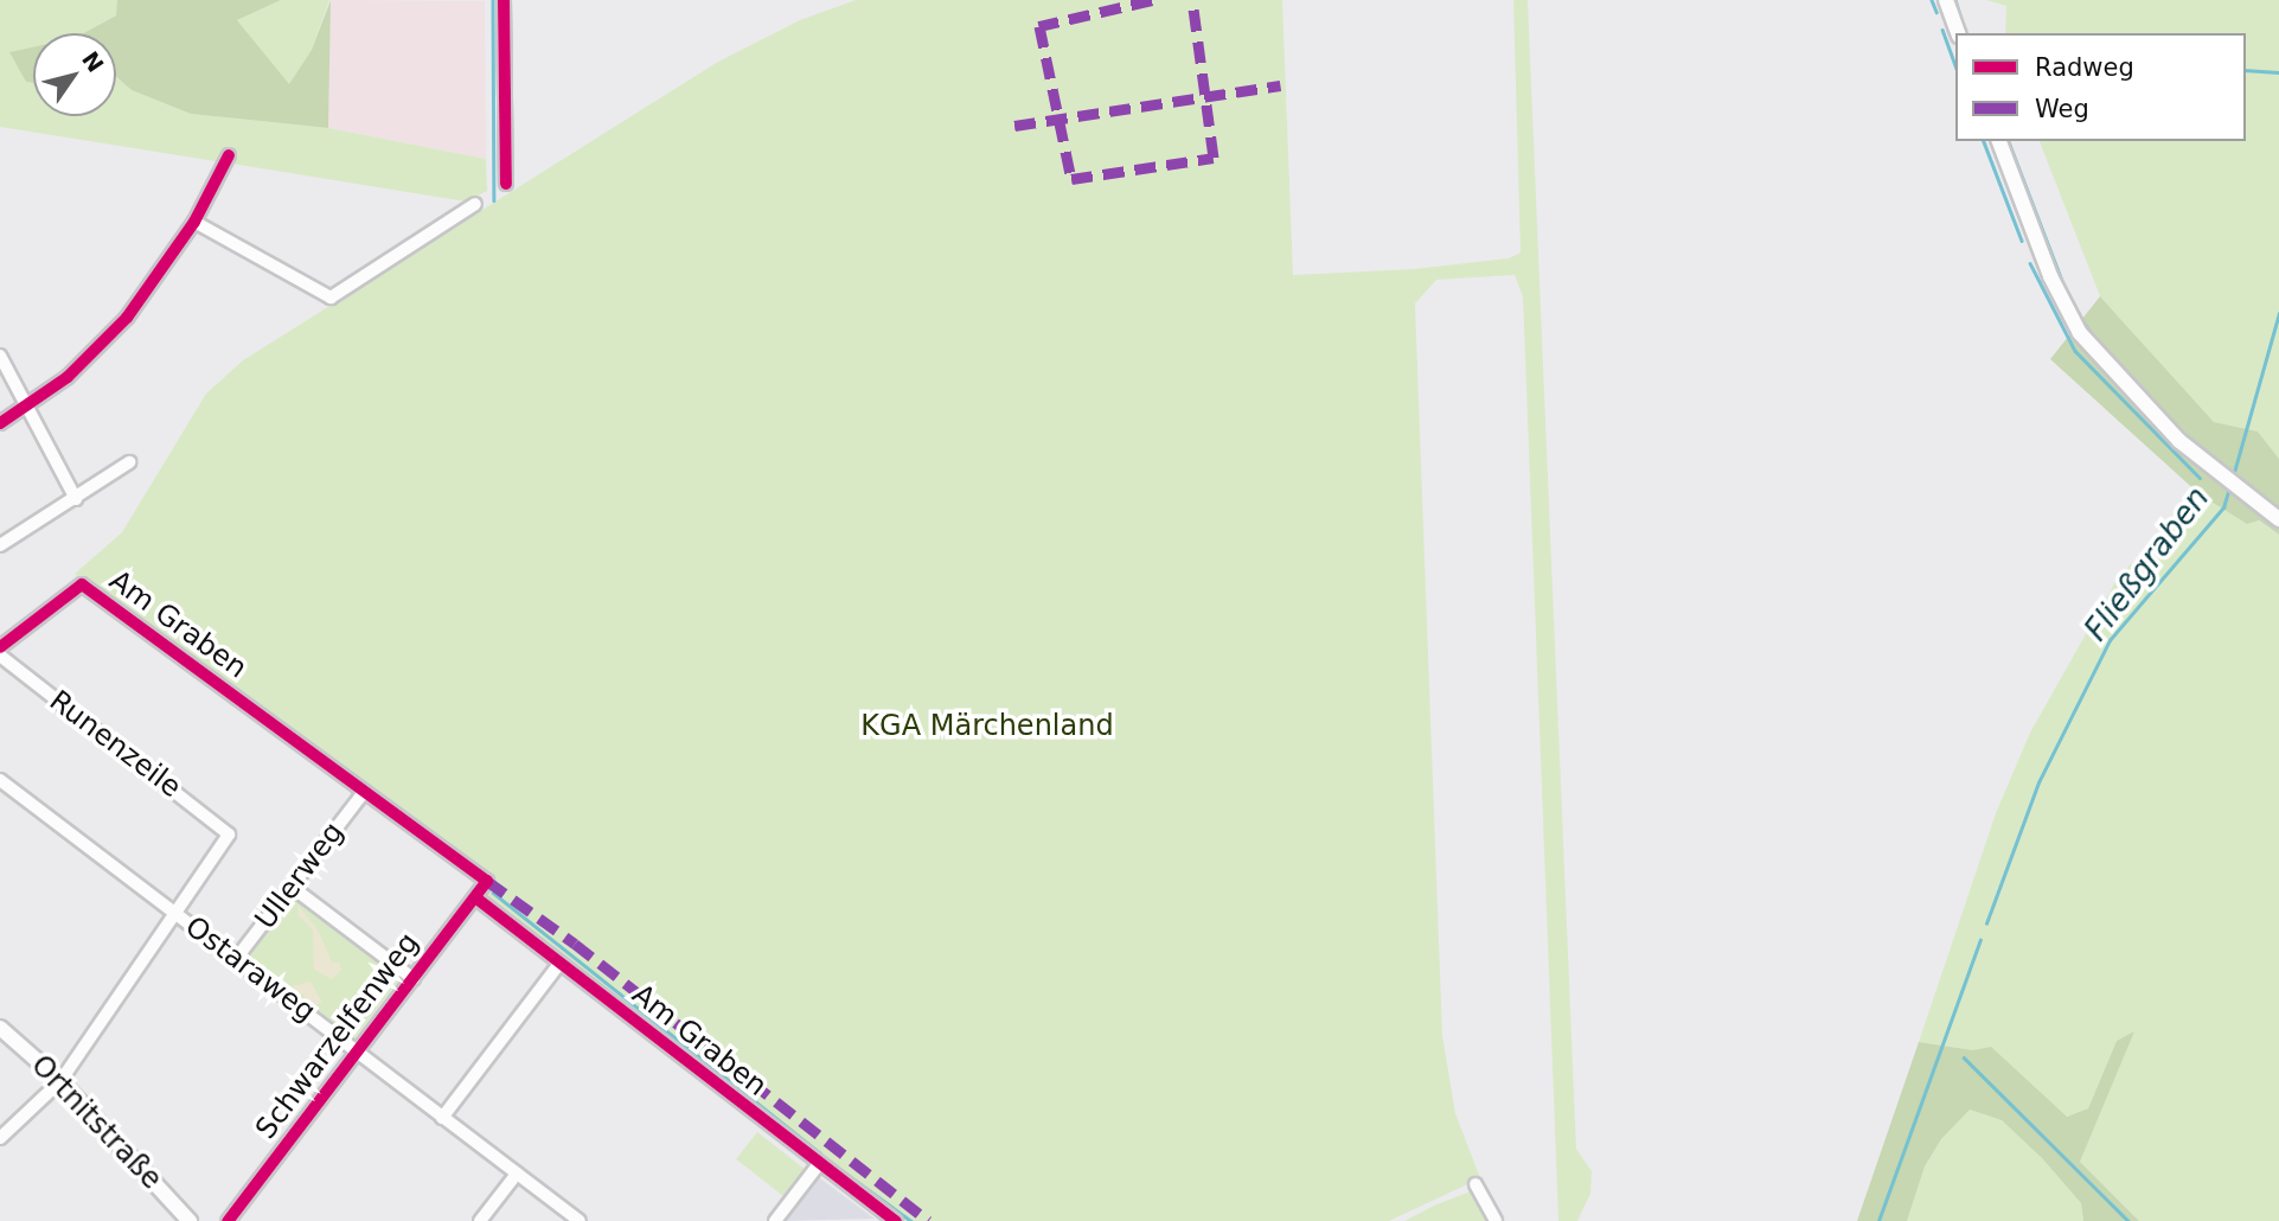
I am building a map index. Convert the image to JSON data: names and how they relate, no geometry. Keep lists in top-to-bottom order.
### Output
{
  "streets": {
    "main road": ["Ortnitstraße"],
    "street": [
      "Am Graben",
      "Runenzeile",
      "Ullerweg",
      "Ostaraweg",
      "Schwarzelfenweg"
    ]
  },
  "crossings": [
    ["Am Graben", "Ullerweg"],
    ["Am Graben", "Schwarzelfenweg"],
    ["Runenzeile", "Ostaraweg"],
    ["Ullerweg", "Ostaraweg"],
    ["Ostaraweg", "Schwarzelfenweg"]
  ],
  "water": ["Fließgraben"],
  "parks": ["KGA Märchenland"],
  "legend": ["Radweg", "Weg"],
  "north": "top right"
}
